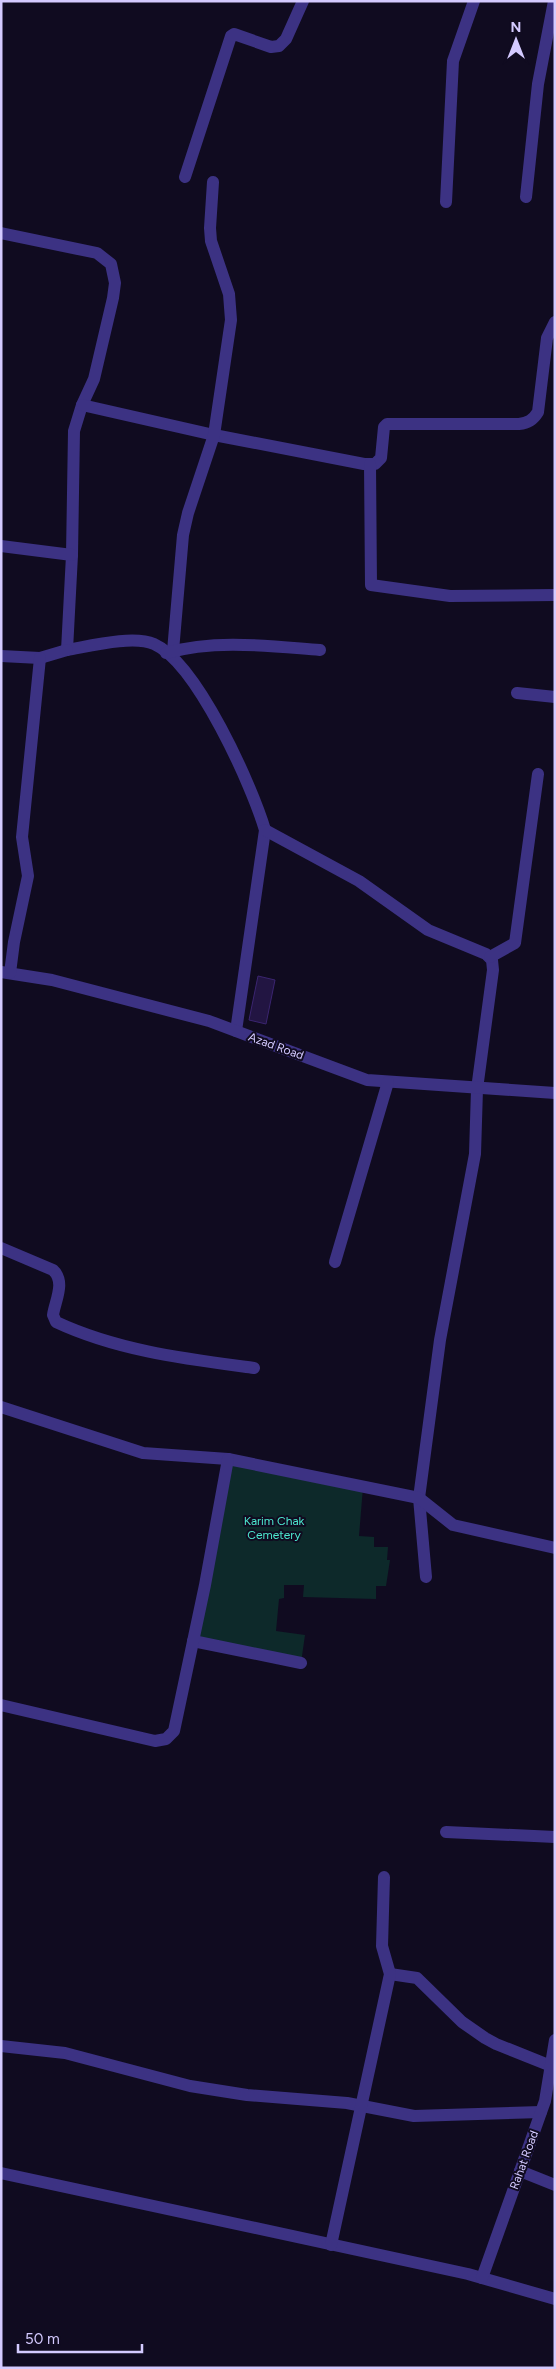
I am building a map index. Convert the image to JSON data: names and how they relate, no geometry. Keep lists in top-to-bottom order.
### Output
{
  "streets": {
    "street": ["Azad Road", "Rahat Road"]
  },
  "parks": ["Karim Chak Cemetery"],
  "scale_bar": "50 m",
  "north": "top"
}
